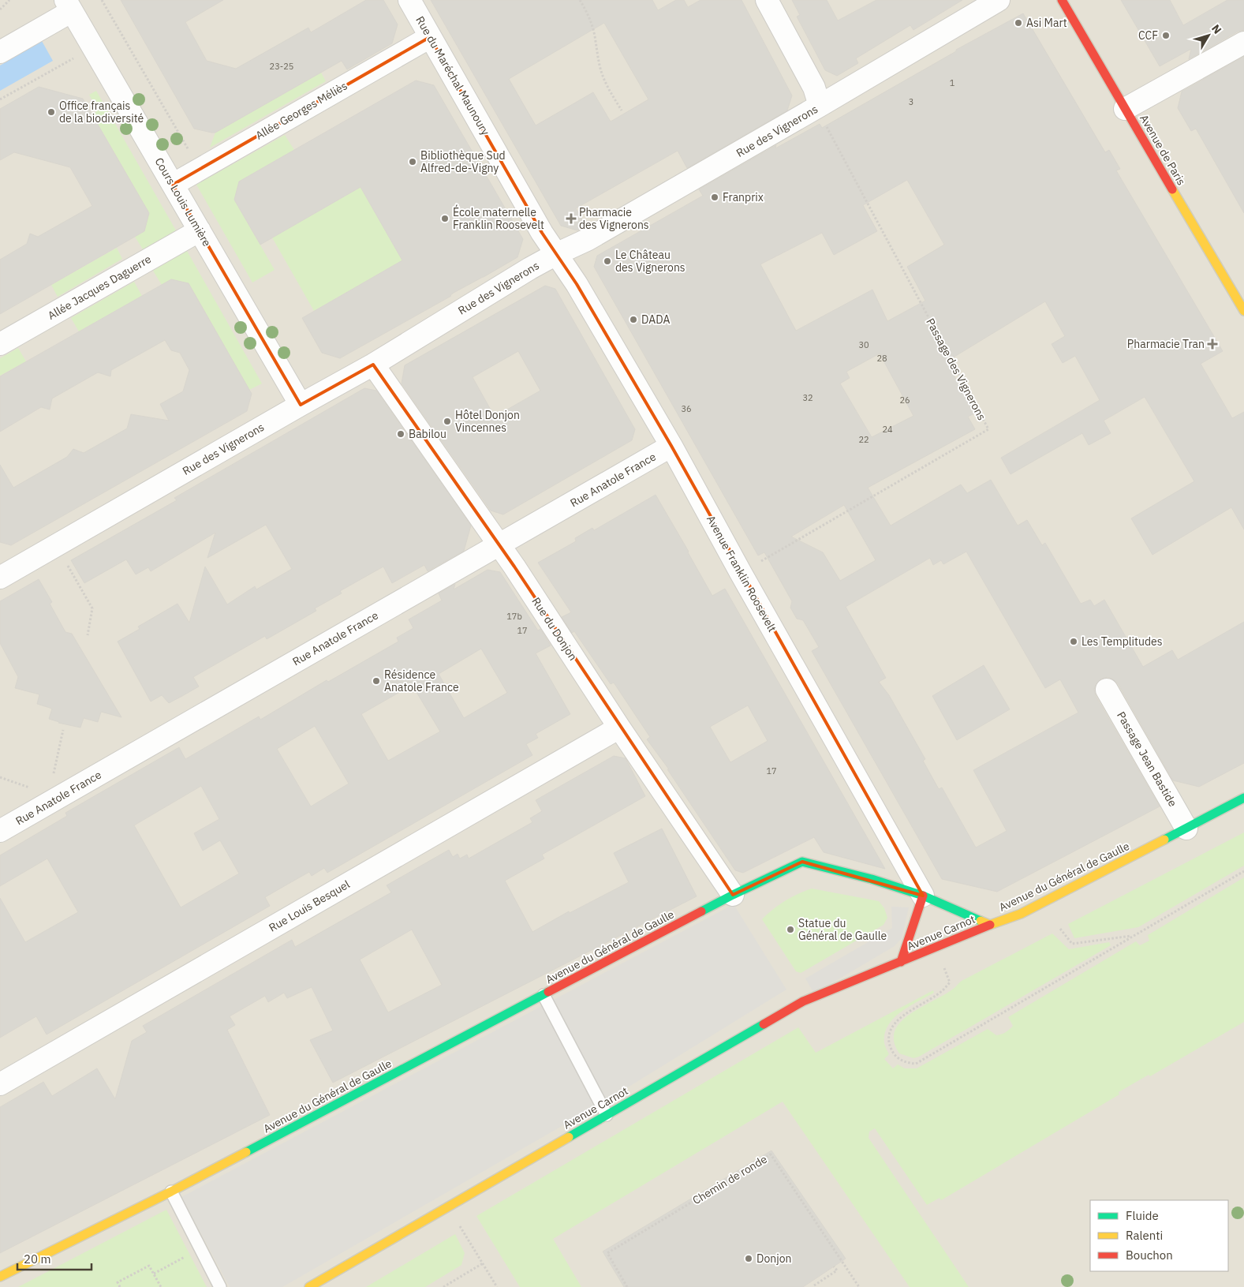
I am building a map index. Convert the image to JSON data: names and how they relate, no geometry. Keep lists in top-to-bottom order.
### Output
{
  "streets": {
    "street": [
      "Rue du Maréchal Maunoury",
      "Allée Georges Méliès",
      "Rue des Vignerons",
      "Avenue de Paris",
      "Cours Louis Lumière",
      "Allée Jacques Daguerre",
      "Rue Anatole France",
      "Avenue Franklin Roosevelt",
      "Rue du Donjon",
      "Passage Jean Bastide",
      "Avenue du Général de Gaulle",
      "Rue Louis Besquel",
      "Avenue Carnot"
    ],
    "path": ["Passage des Vignerons", "Chemin de ronde"]
  },
  "crossings": [
    ["Rue du Maréchal Maunoury", "Allée Georges Méliès"],
    ["Rue du Maréchal Maunoury", "Rue des Vignerons"],
    ["Rue du Maréchal Maunoury", "Avenue Franklin Roosevelt"],
    ["Allée Georges Méliès", "Cours Louis Lumière"],
    ["Rue des Vignerons", "Cours Louis Lumière"],
    ["Rue des Vignerons", "Passage des Vignerons"],
    ["Rue des Vignerons", "Avenue Franklin Roosevelt"],
    ["Rue des Vignerons", "Rue du Donjon"],
    ["Cours Louis Lumière", "Allée Jacques Daguerre"],
    ["Rue Anatole France", "Avenue Franklin Roosevelt"],
    ["Rue Anatole France", "Rue du Donjon"],
    ["Avenue Franklin Roosevelt", "Avenue du Général de Gaulle"],
    ["Avenue Franklin Roosevelt", "Avenue Carnot"],
    ["Rue du Donjon", "Avenue du Général de Gaulle"],
    ["Rue du Donjon", "Rue Louis Besquel"],
    ["Passage Jean Bastide", "Avenue du Général de Gaulle"],
    ["Avenue du Général de Gaulle", "Avenue Carnot"]
  ],
  "places": {
    "other": [
      "Asi Mart",
      "CCF",
      "Office français de la biodiversité",
      "Bibliothèque Sud Alfred-de-Vigny",
      "Franprix",
      "École maternelle Franklin Roosevelt",
      "Le Château des Vignerons",
      "DADA",
      "Hôtel Donjon Vincennes",
      "Babilou",
      "Les Templitudes",
      "Résidence Anatole France",
      "Statue du Général de Gaulle",
      "Donjon"
    ],
    "health": ["Pharmacie des Vignerons", "Pharmacie Tran"]
  },
  "house_numbers": [
    "23-25",
    "1",
    "3",
    "30",
    "28",
    "32",
    "26",
    "36",
    "24",
    "22",
    "17b",
    "17",
    "17"
  ],
  "legend": ["Fluide", "Ralenti", "Bouchon"],
  "scale_bar": "20 m",
  "north": "top right"
}
